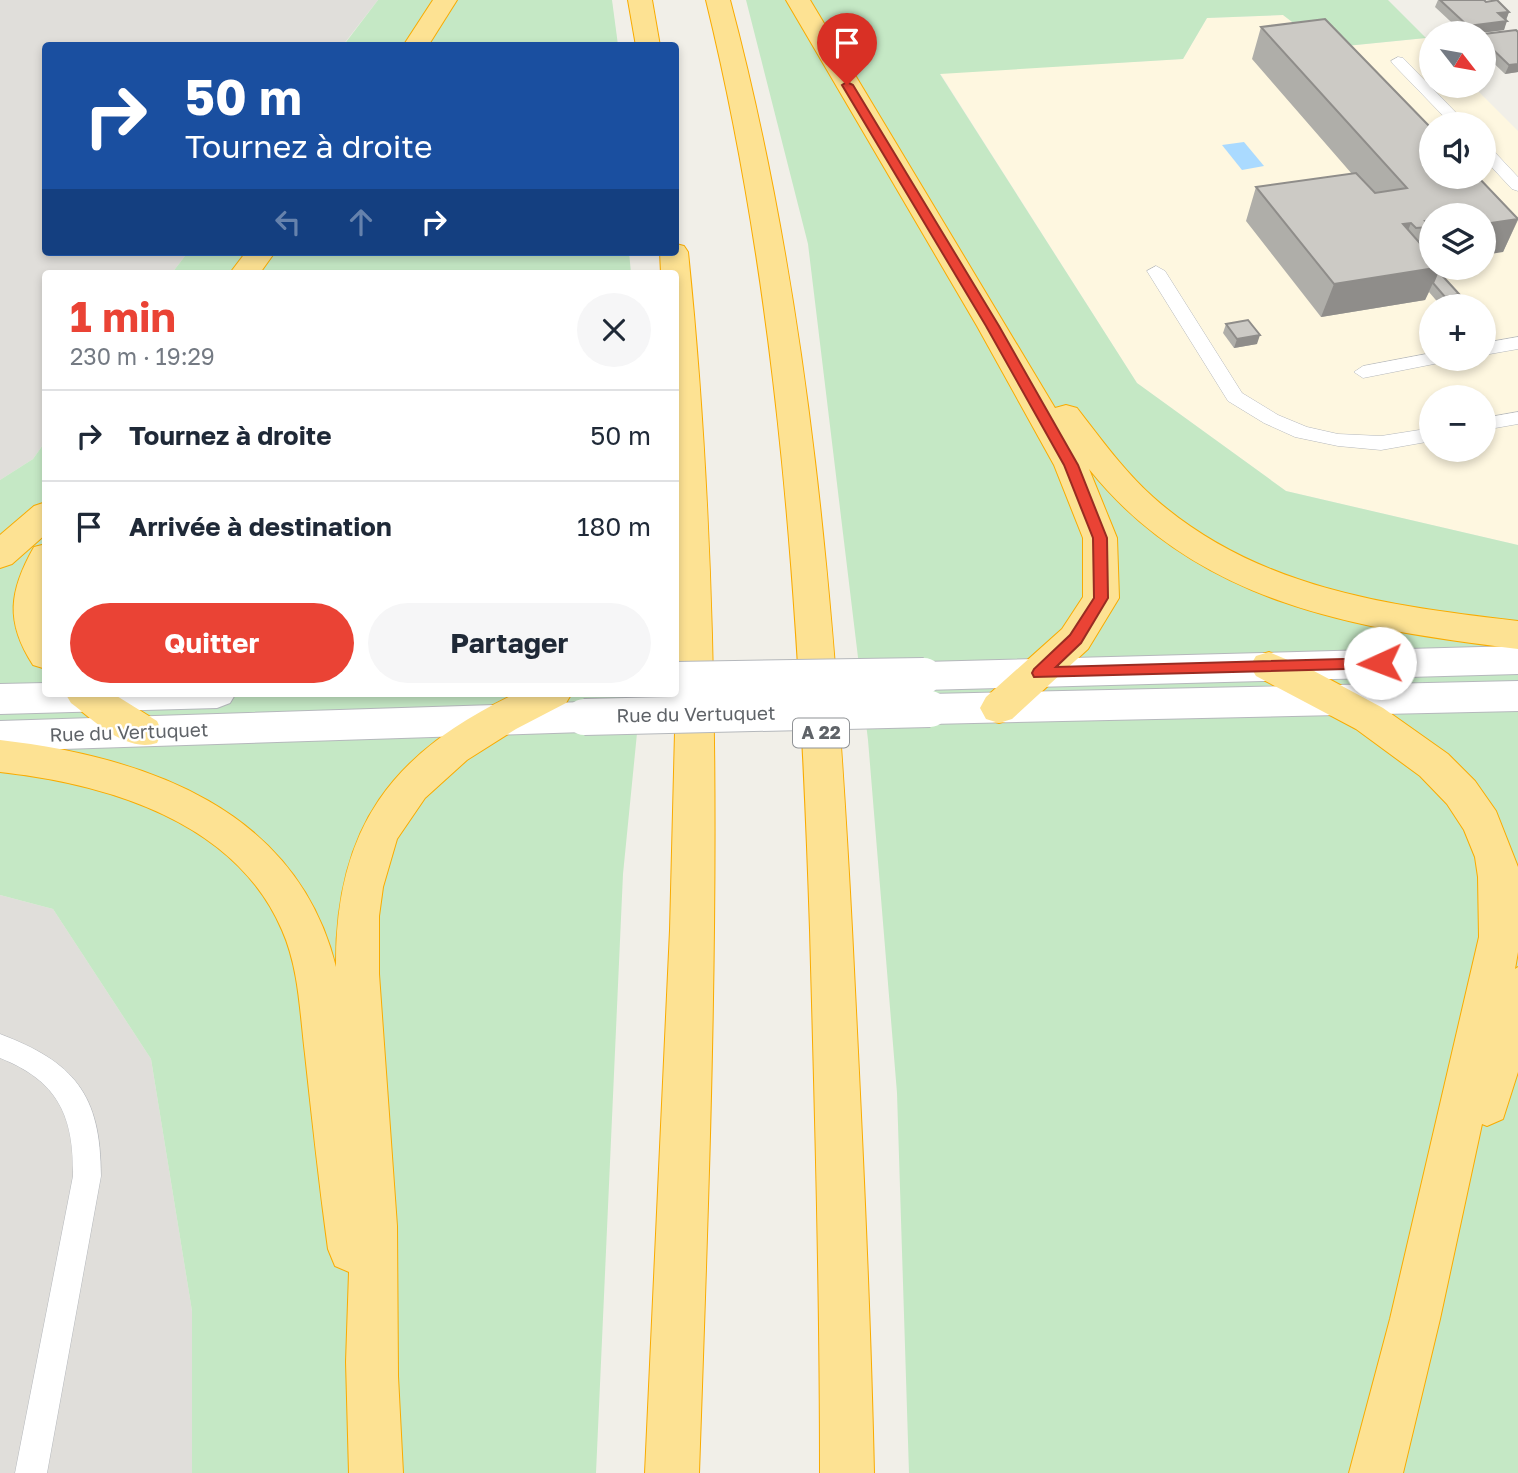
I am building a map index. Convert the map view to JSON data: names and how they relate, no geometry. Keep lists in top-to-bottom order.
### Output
{
  "streets": {
    "highway": ["A 22"],
    "street": ["Rue du Vertuquet"]
  },
  "north": "bottom right",
  "page": {
    "map_buttons": ["+", "−"],
    "turn": ["50 m", "Tournez à droite"],
    "heading": ["1 min", "230 m · 19:29"],
    "list": [
      {
        "name": "Tournez à droite",
        "value": "50 m"
      },
      {
        "name": "Arrivée à destination",
        "value": "180 m"
      }
    ],
    "buttons": ["Quitter", "Partager"]
  }
}
